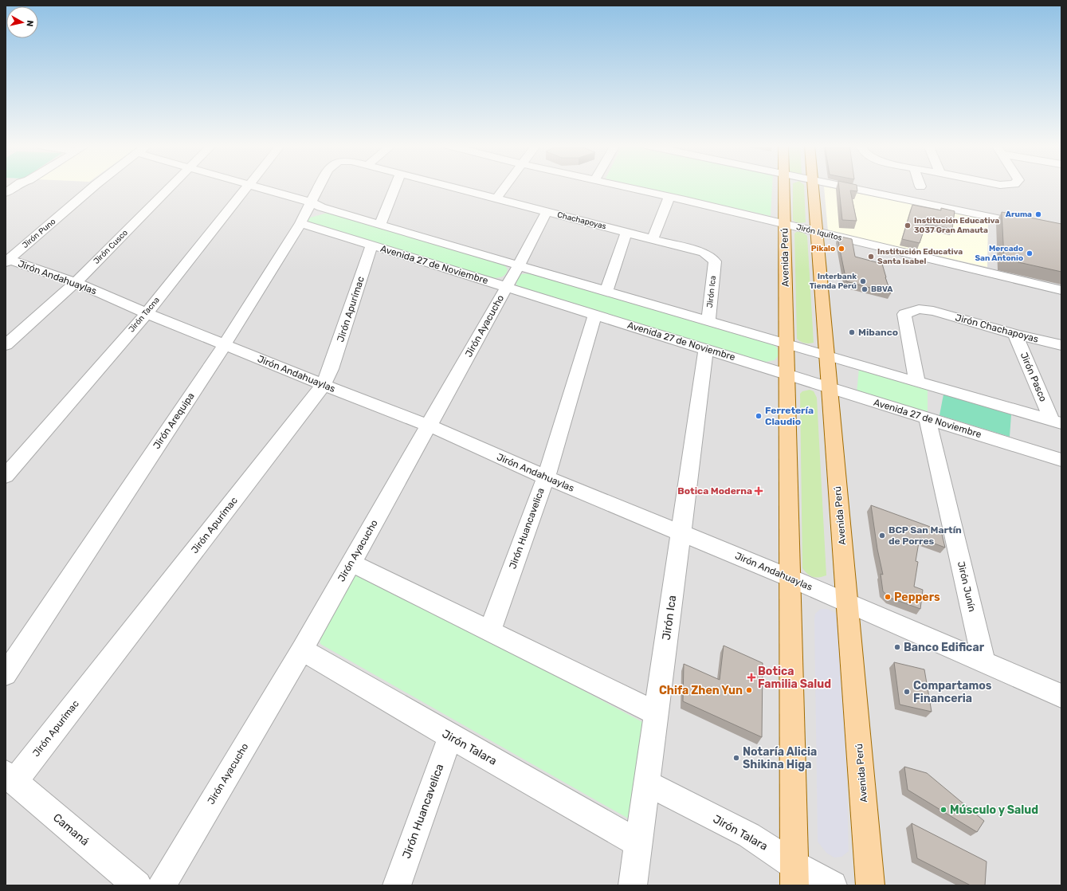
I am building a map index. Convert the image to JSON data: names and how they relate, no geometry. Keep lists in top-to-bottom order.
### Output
{
  "streets": {
    "main road": ["Avenida Perú"],
    "street": [
      "Chachapoyas",
      "Jirón Iquitos",
      "Jirón Puno",
      "Jirón Cusco",
      "Avenida 27 de Noviembre",
      "Jirón Andahuaylas",
      "Jirón Ica",
      "Jirón Apurímac",
      "Jirón Tacna",
      "Jirón Ayacucho",
      "Jirón Chachapoyas",
      "Jirón Pasco",
      "Jirón Arequipa",
      "Jirón Huancavelica",
      "Jirón Junín",
      "Jirón Talara",
      "Camaná"
    ]
  },
  "crossings": [
    ["Chachapoyas", "Jirón Ica"],
    ["Chachapoyas", "Jirón Ayacucho"],
    ["Jirón Iquitos", "Avenida Perú"],
    ["Jirón Puno", "Jirón Andahuaylas"],
    ["Jirón Cusco", "Jirón Andahuaylas"],
    ["Avenida Perú", "Avenida 27 de Noviembre"],
    ["Avenida Perú", "Jirón Andahuaylas"],
    ["Avenida Perú", "Jirón Talara"],
    ["Avenida 27 de Noviembre", "Jirón Ica"],
    ["Avenida 27 de Noviembre", "Jirón Apurímac"],
    ["Avenida 27 de Noviembre", "Jirón Ayacucho"],
    ["Avenida 27 de Noviembre", "Jirón Arequipa"],
    ["Avenida 27 de Noviembre", "Jirón Huancavelica"],
    ["Avenida 27 de Noviembre", "Jirón Junín"],
    ["Jirón Andahuaylas", "Jirón Ica"],
    ["Jirón Andahuaylas", "Jirón Apurímac"],
    ["Jirón Andahuaylas", "Jirón Tacna"],
    ["Jirón Andahuaylas", "Jirón Ayacucho"],
    ["Jirón Andahuaylas", "Jirón Arequipa"],
    ["Jirón Andahuaylas", "Jirón Huancavelica"],
    ["Jirón Andahuaylas", "Jirón Junín"],
    ["Jirón Ica", "Jirón Talara"],
    ["Jirón Apurímac", "Camaná"],
    ["Jirón Ayacucho", "Jirón Talara"],
    ["Jirón Chachapoyas", "Jirón Pasco"],
    ["Jirón Huancavelica", "Jirón Talara"]
  ],
  "places": {
    "other": [
      "Aruma",
      "Institución Educativa 3037 Gran Amauta",
      "Pikalo",
      "Mercado San Antonio",
      "Institución Educativa Santa Isabel",
      "Interbank Tienda Perú",
      "BBVA",
      "Mibanco",
      "Ferretería Claudio",
      "BCP San Martín de Porres",
      "Peppers",
      "Banco Edificar",
      "Chifa Zhen Yun",
      "Compartamos Financeria",
      "Notaría Alicia Shikina Higa",
      "Músculo y Salud"
    ],
    "health": ["Botica Moderna", "Botica Familia Salud"]
  },
  "north": "right"
}
